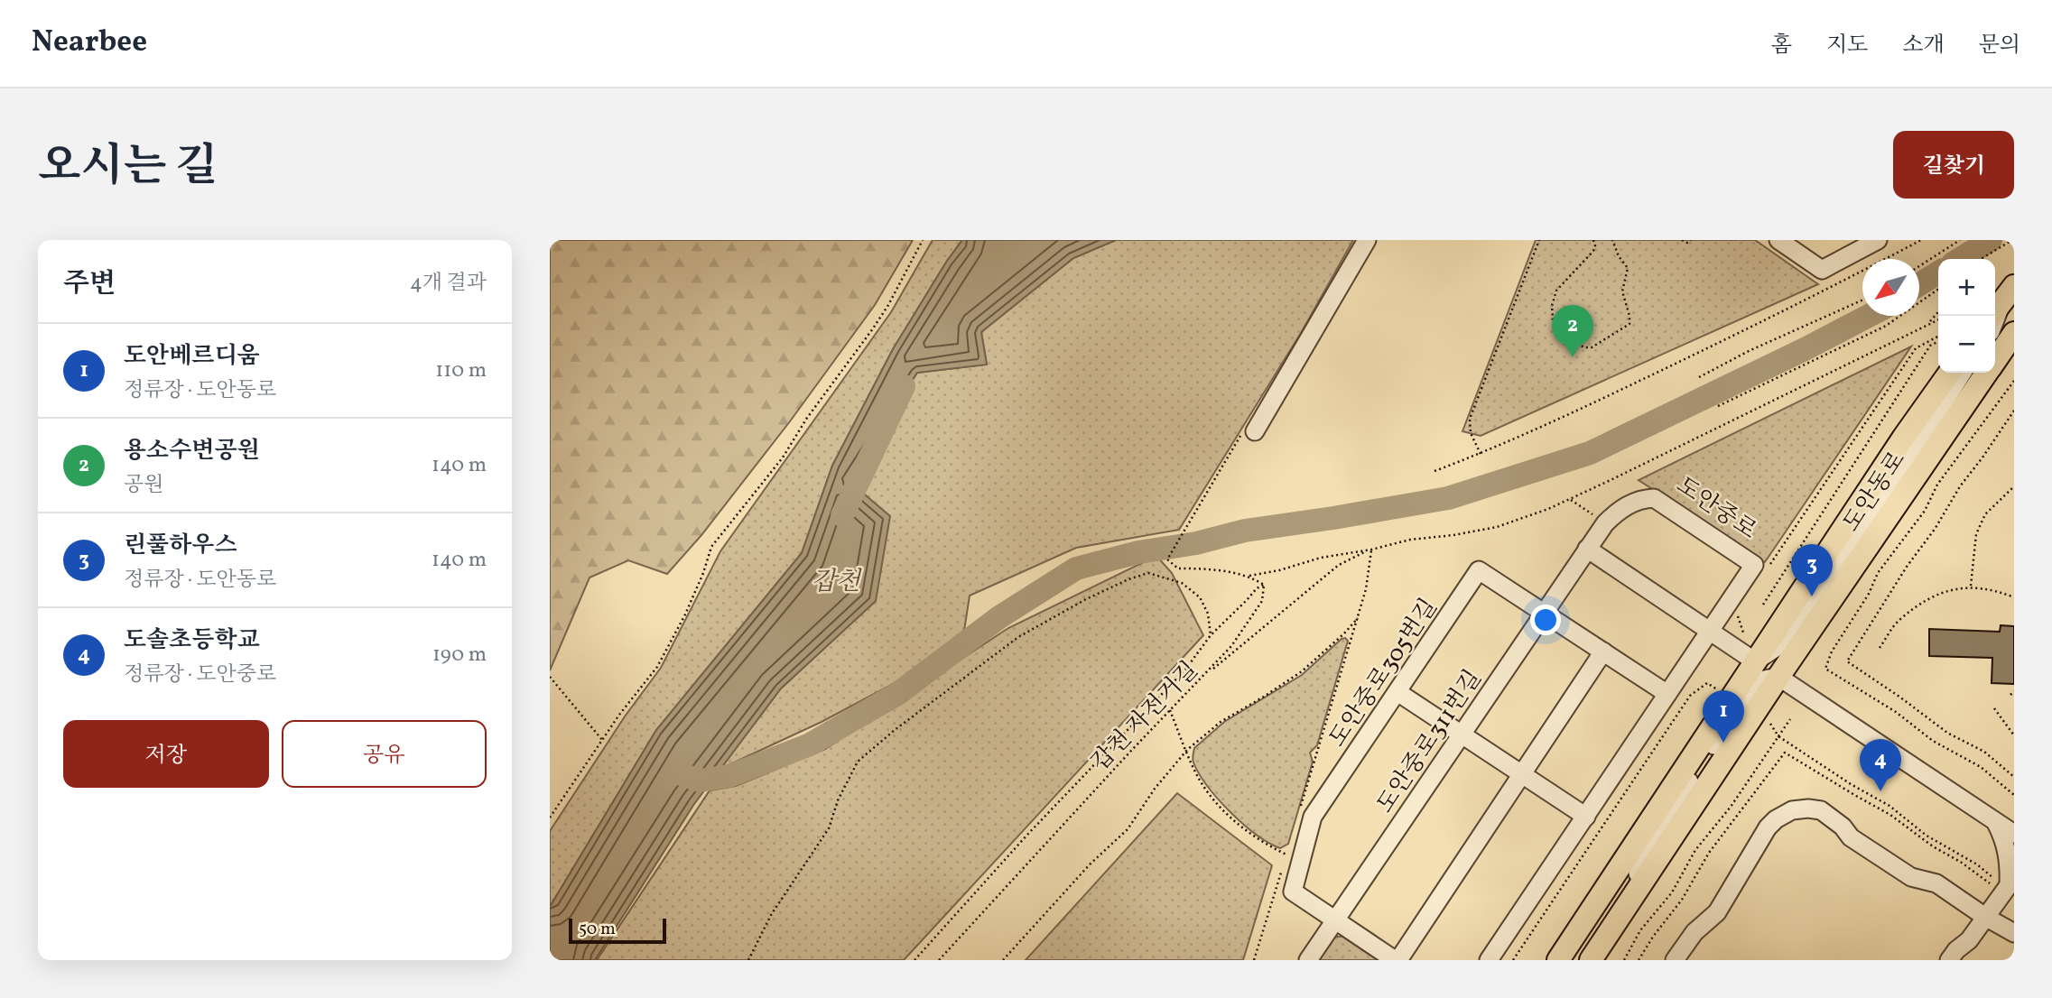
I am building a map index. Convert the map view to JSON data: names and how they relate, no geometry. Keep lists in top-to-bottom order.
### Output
{
  "streets": {
    "main road": ["도안동로"],
    "street": ["도안중로", "도안중로305번길", "도안중로311번길"],
    "path": ["갑천 자전거길"]
  },
  "crossings": [
    ["도안중로", "도안중로311번길"],
    ["도안중로305번길", "도안중로311번길"]
  ],
  "water": ["갑천"],
  "scale_bar": "50 m",
  "north": "bottom left",
  "page": {
    "header": "Nearbee",
    "nav": [
      "홈",
      "지도",
      "소개",
      "문의"
    ],
    "title": "오시는 길",
    "buttons": [
      "길찾기",
      ["저장", "공유"]
    ],
    "heading": ["주변", "4개 결과"],
    "map_buttons": ["+", "−"],
    "pins": [
      "2",
      "3",
      "1",
      "4"
    ],
    "list": [
      {
        "mark": "1",
        "name": "도안베르디움",
        "note": "정류장 · 도안동로",
        "value": "110 m"
      },
      {
        "mark": "2",
        "name": "용소수변공원",
        "note": "공원",
        "value": "140 m"
      },
      {
        "mark": "3",
        "name": "린풀하우스",
        "note": "정류장 · 도안동로",
        "value": "140 m"
      },
      {
        "mark": "4",
        "name": "도솔초등학교",
        "note": "정류장 · 도안중로",
        "value": "190 m"
      }
    ],
    "scale": "50 m"
  }
}
